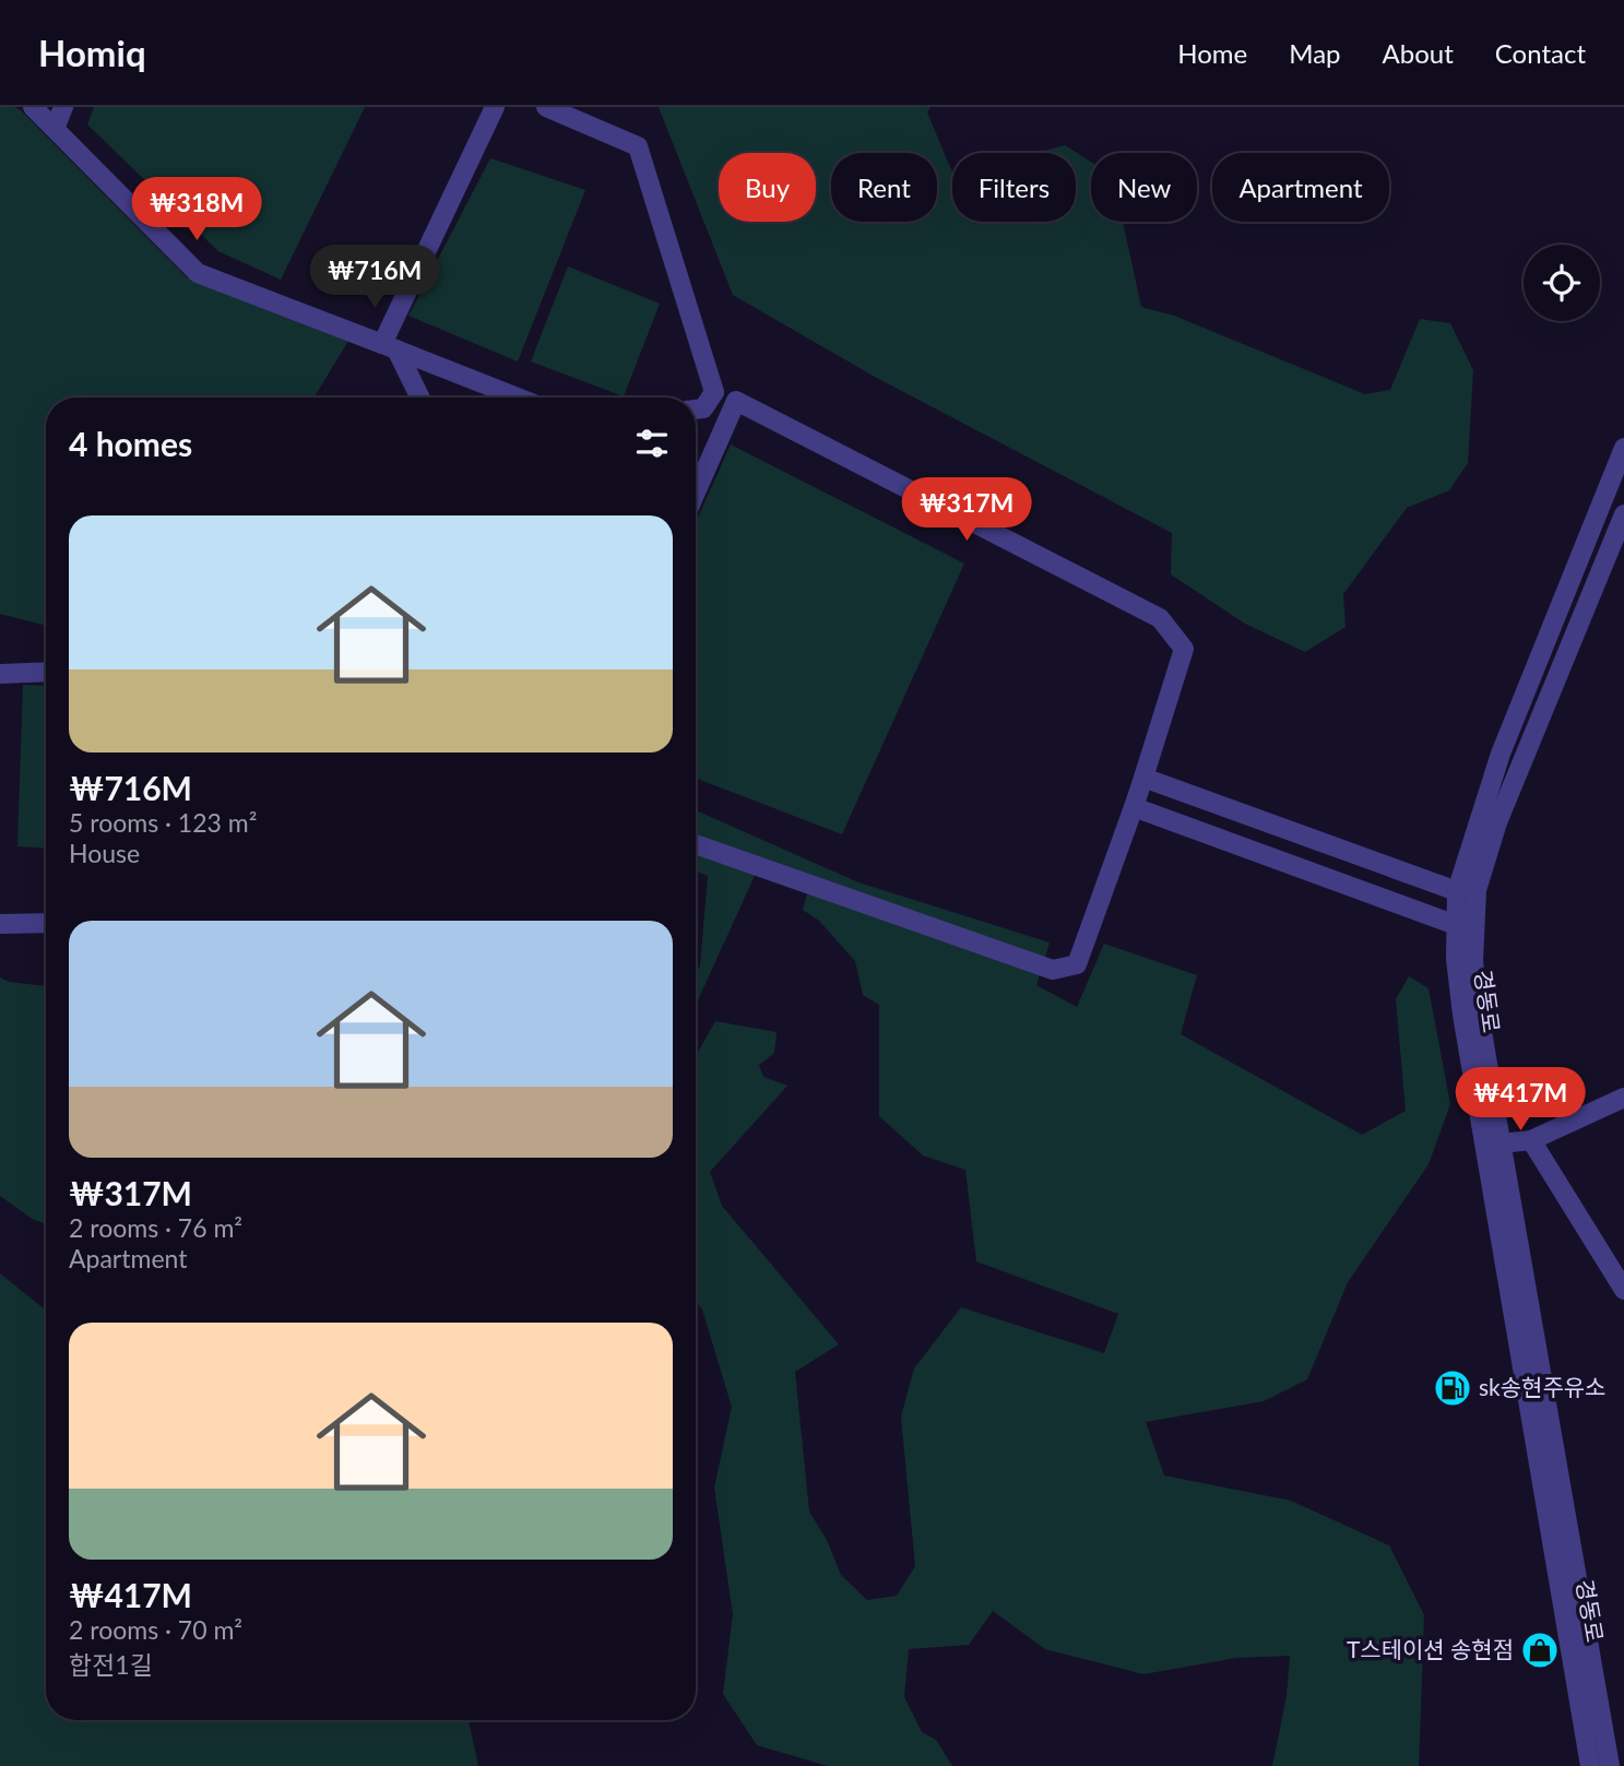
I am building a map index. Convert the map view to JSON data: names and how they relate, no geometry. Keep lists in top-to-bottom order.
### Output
{
  "streets": {
    "street": ["경동로"]
  },
  "places": {
    "fuel station": ["sk송현주유소"],
    "shop": ["T스테이션 송현점"]
  },
  "page": {
    "header": "Homiq",
    "nav": [
      "Home",
      "Map",
      "About",
      "Contact"
    ],
    "chip": [
      "Buy",
      "Rent",
      "Filters",
      "New",
      "Apartment"
    ],
    "price": [
      "₩318M",
      "₩716M",
      "₩317M",
      "₩417M"
    ],
    "heading": "4 homes",
    "list": [
      {
        "name": "₩716M",
        "note": "5 rooms · 123 m² · House"
      },
      {
        "name": "₩317M",
        "note": "2 rooms · 76 m² · Apartment"
      },
      {
        "name": "₩417M",
        "note": "2 rooms · 70 m² · 합전1길"
      }
    ]
  }
}
